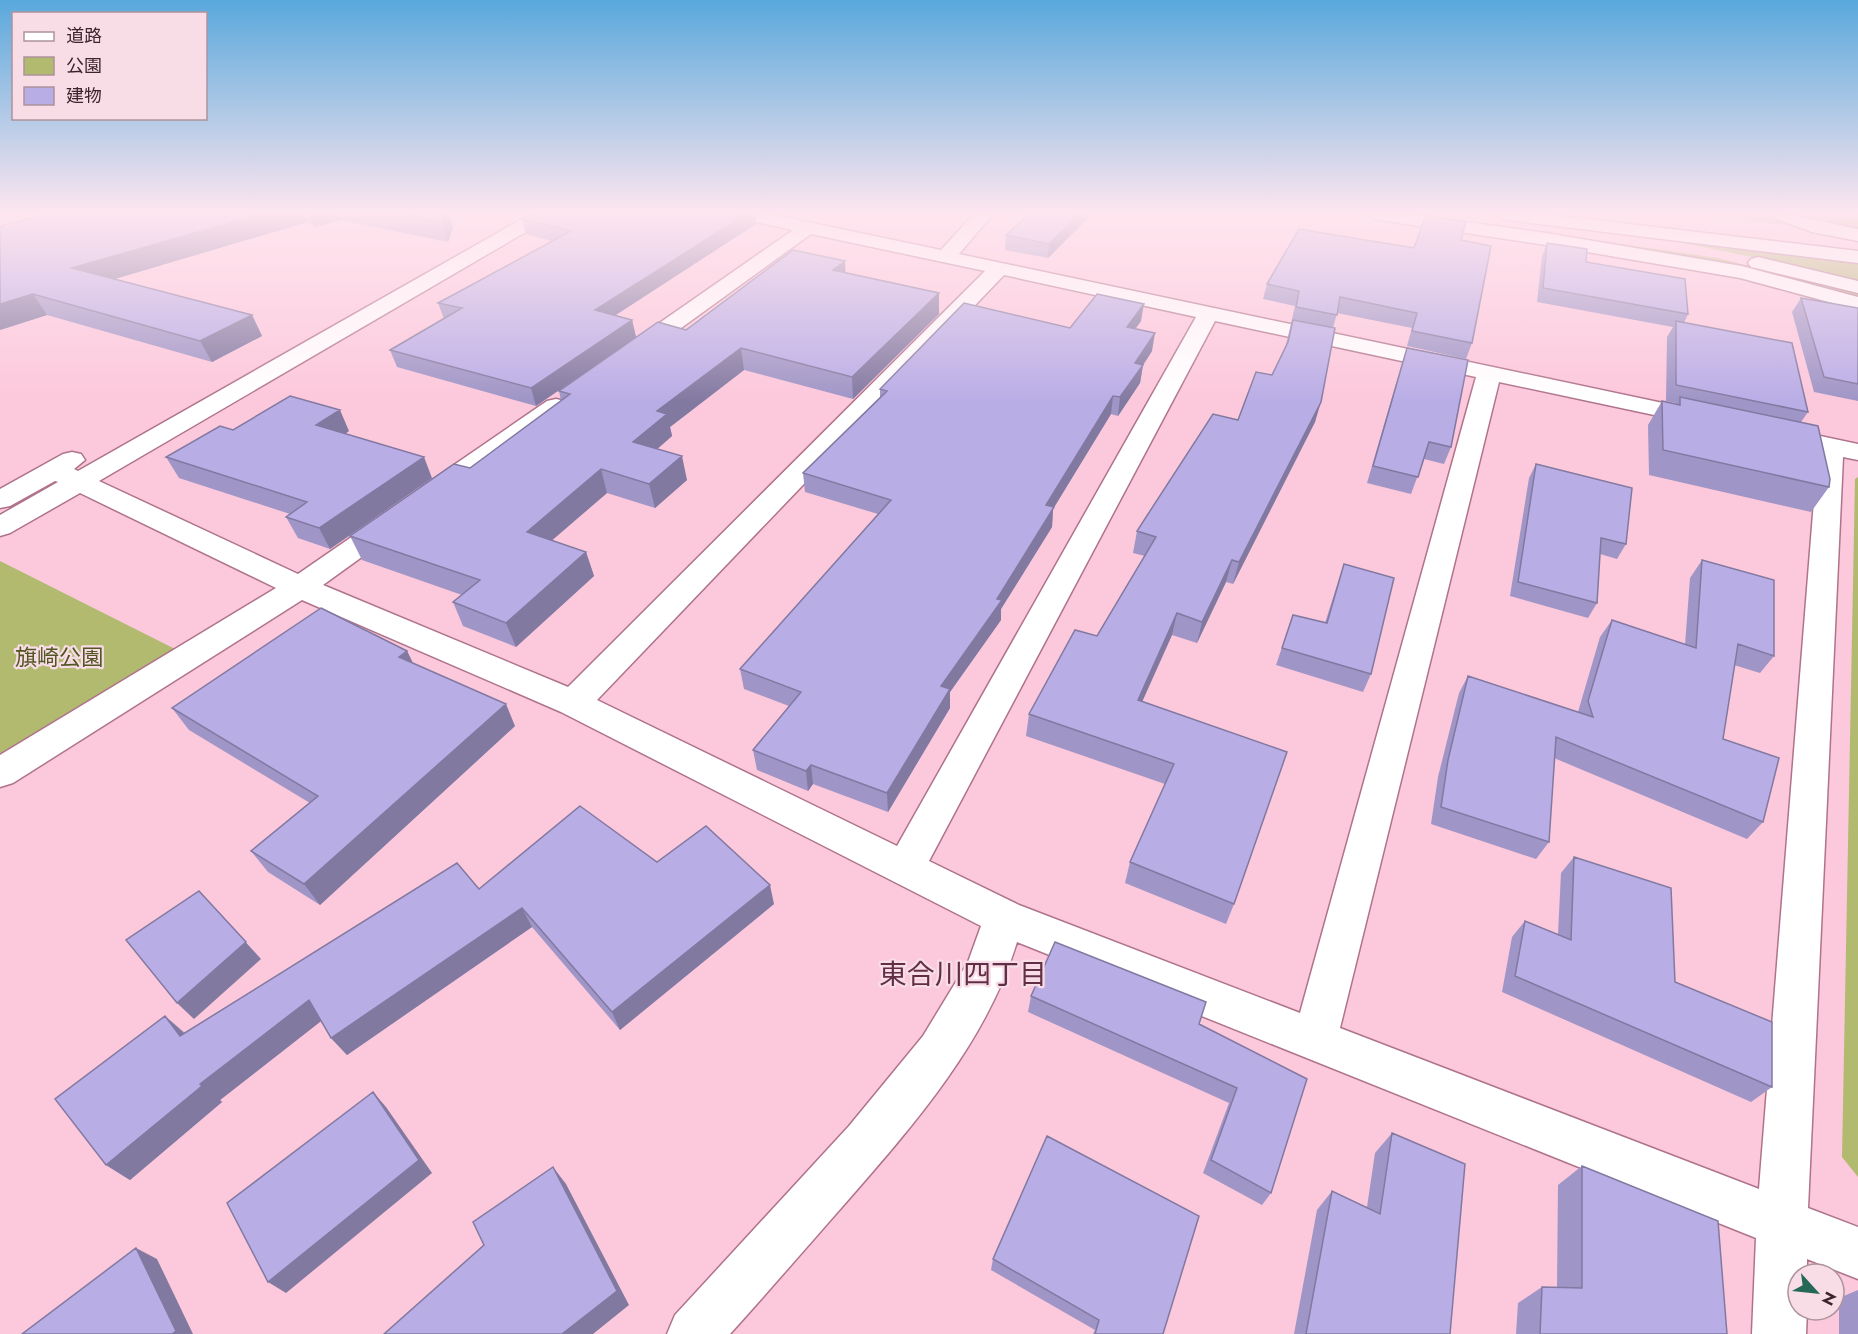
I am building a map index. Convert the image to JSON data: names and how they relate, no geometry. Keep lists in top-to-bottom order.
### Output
{
  "districts": ["東合川四丁目"],
  "parks": ["旗崎公園"],
  "legend": ["道路", "公園", "建物"],
  "north": "bottom right"
}
